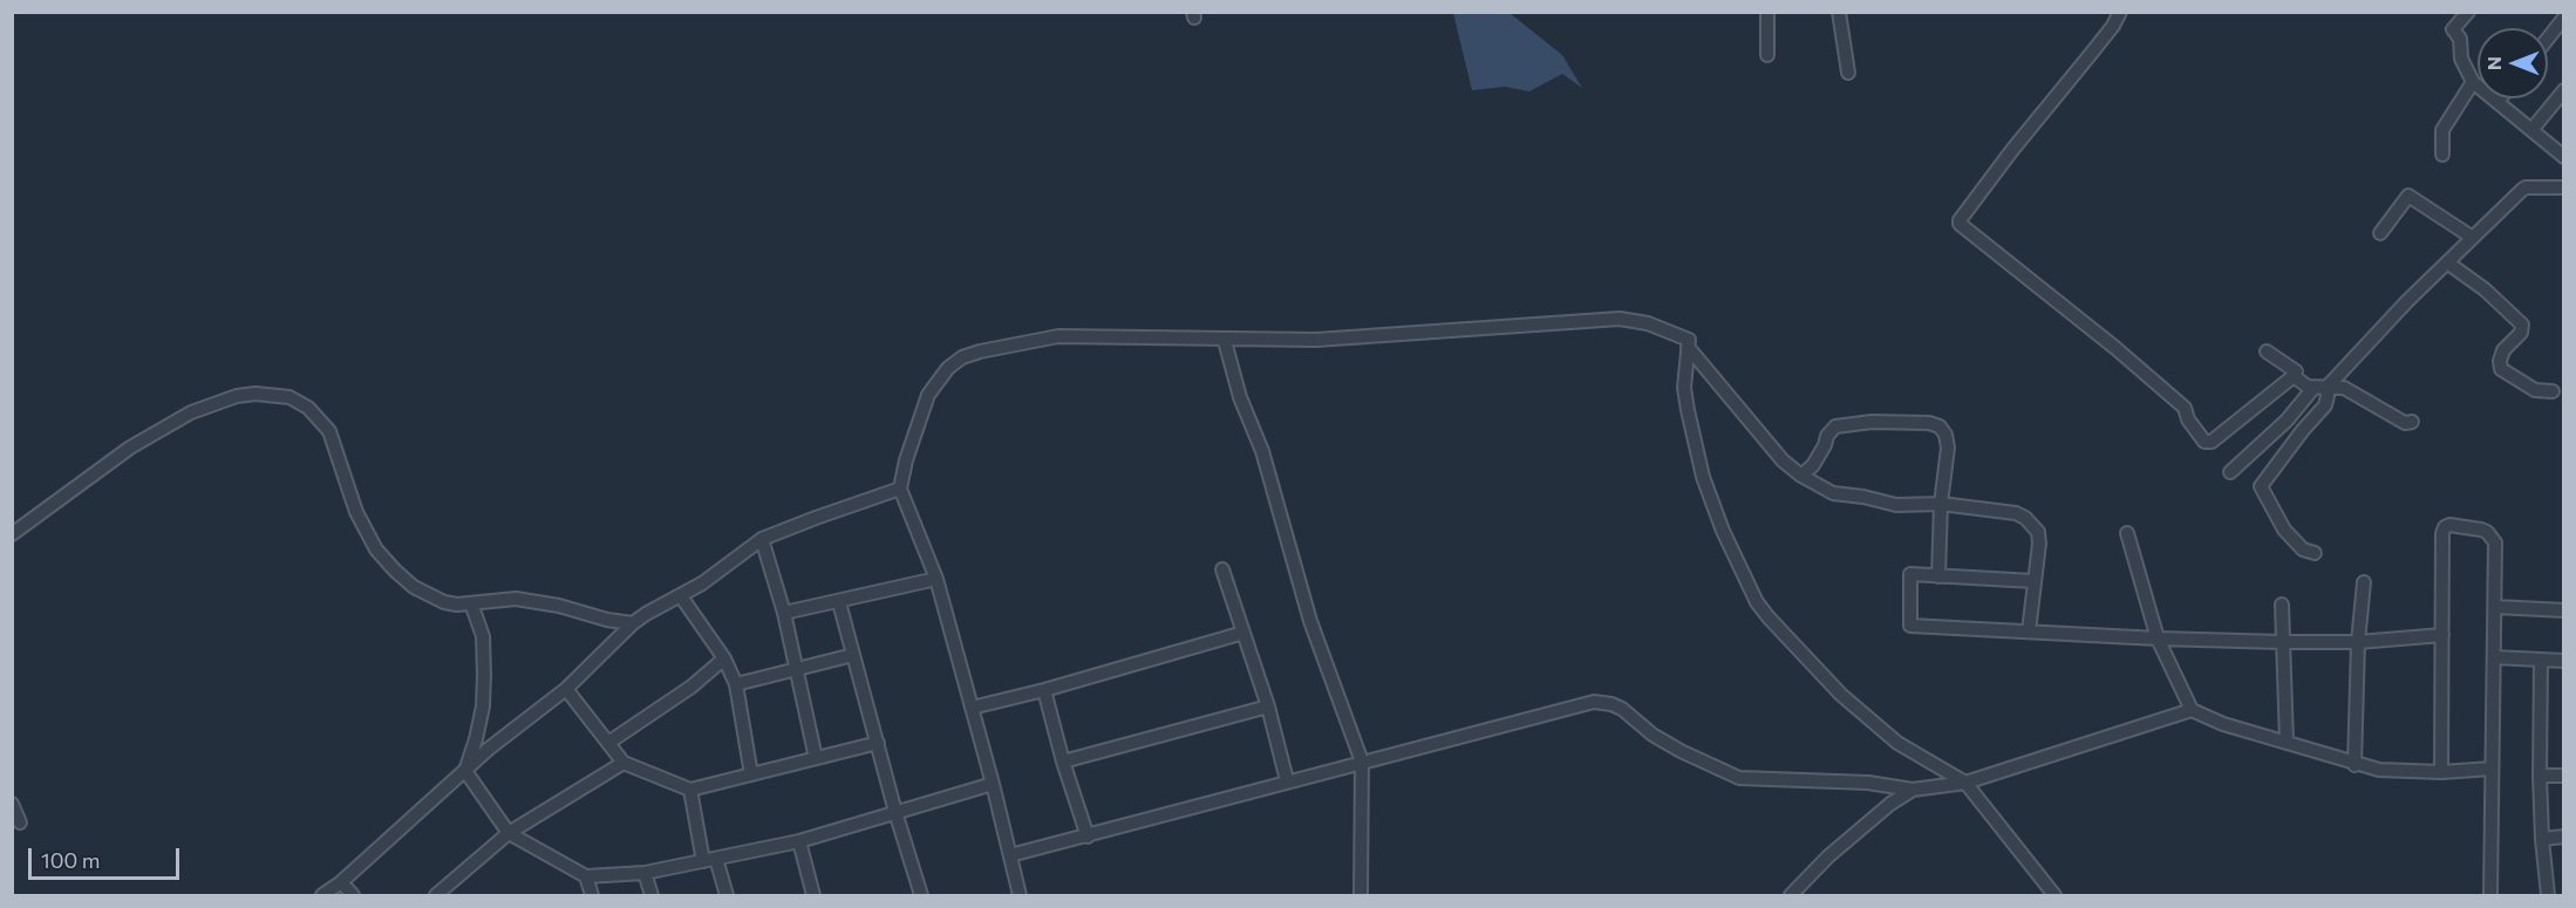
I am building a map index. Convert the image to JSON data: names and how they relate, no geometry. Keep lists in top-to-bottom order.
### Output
{
  "scale_bar": "100 m",
  "north": "left"
}
